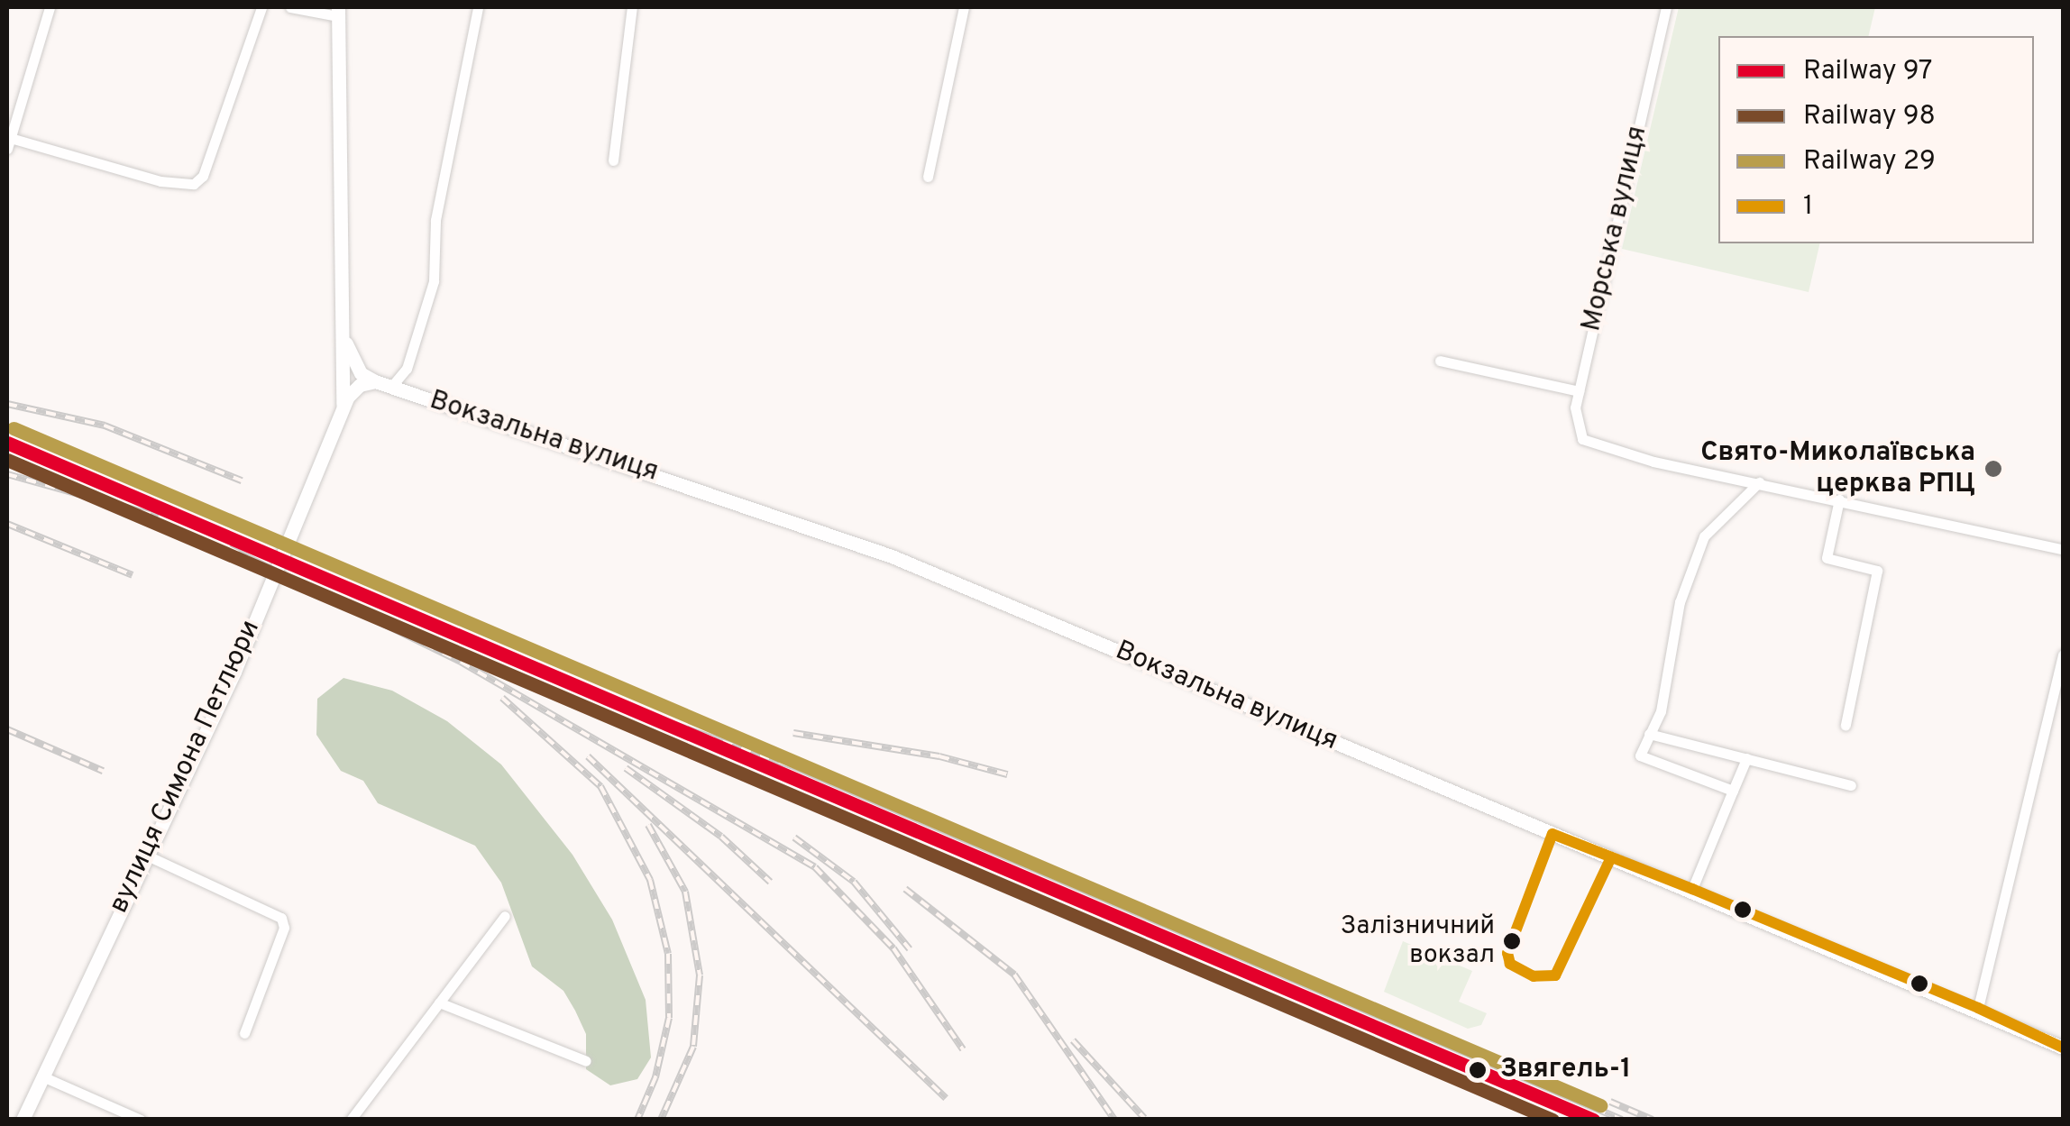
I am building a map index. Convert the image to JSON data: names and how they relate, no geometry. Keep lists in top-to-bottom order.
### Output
{
  "streets": {
    "street": ["Морська вулиця", "Вокзальна вулиця", "вулиця Симона Петлюри"]
  },
  "places": ["Свято-Миколаївська церква РПЦ", "Залізничний вокзал", "Звягель-1"],
  "lines": [
    "rail line 29",
    "rail line 97",
    "rail line 98",
    "transit line 1"
  ],
  "legend": [
    "Railway 97",
    "Railway 98",
    "Railway 29",
    "1"
  ]
}
